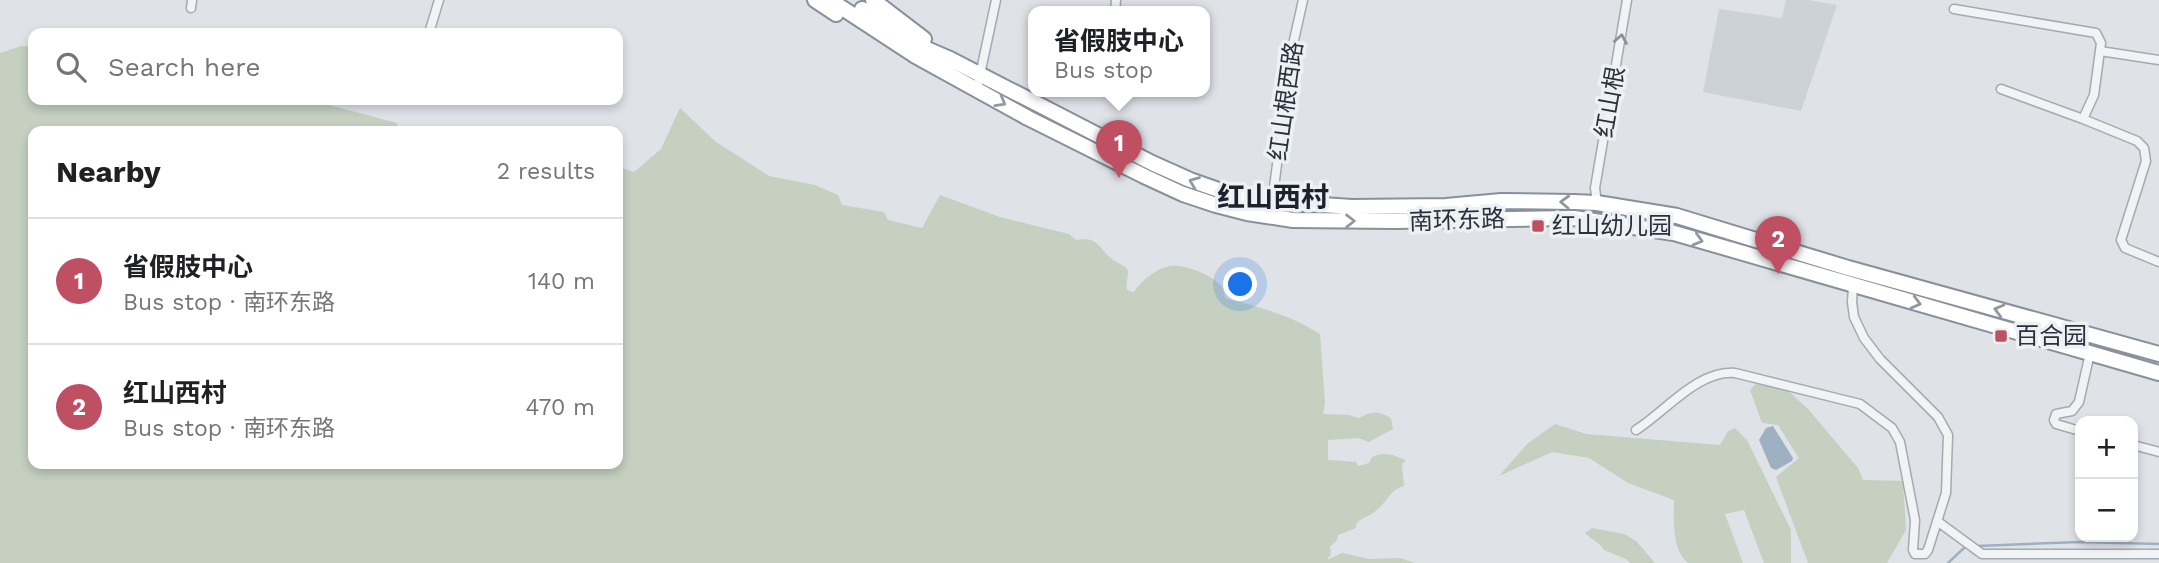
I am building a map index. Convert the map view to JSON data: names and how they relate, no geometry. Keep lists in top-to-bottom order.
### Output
{
  "streets": {
    "highway": ["南环东路"],
    "street": ["红山根西路", "红山根"]
  },
  "crossings": [
    ["红山根西路", "南环东路"],
    ["红山根", "南环东路"]
  ],
  "one_way": ["红山根"],
  "districts": ["红山西村"],
  "places": {
    "transit": ["红山幼儿园", "百合园"]
  },
  "page": {
    "popup": ["省假肢中心", "Bus stop"],
    "search": "Search here",
    "pins": ["1", "2"],
    "heading": ["Nearby", "2 results"],
    "list": [
      {
        "mark": "1",
        "name": "省假肢中心",
        "note": "Bus stop · 南环东路",
        "value": "140 m"
      },
      {
        "mark": "2",
        "name": "红山西村",
        "note": "Bus stop · 南环东路",
        "value": "470 m"
      }
    ],
    "map_buttons": ["+", "−"]
  }
}
